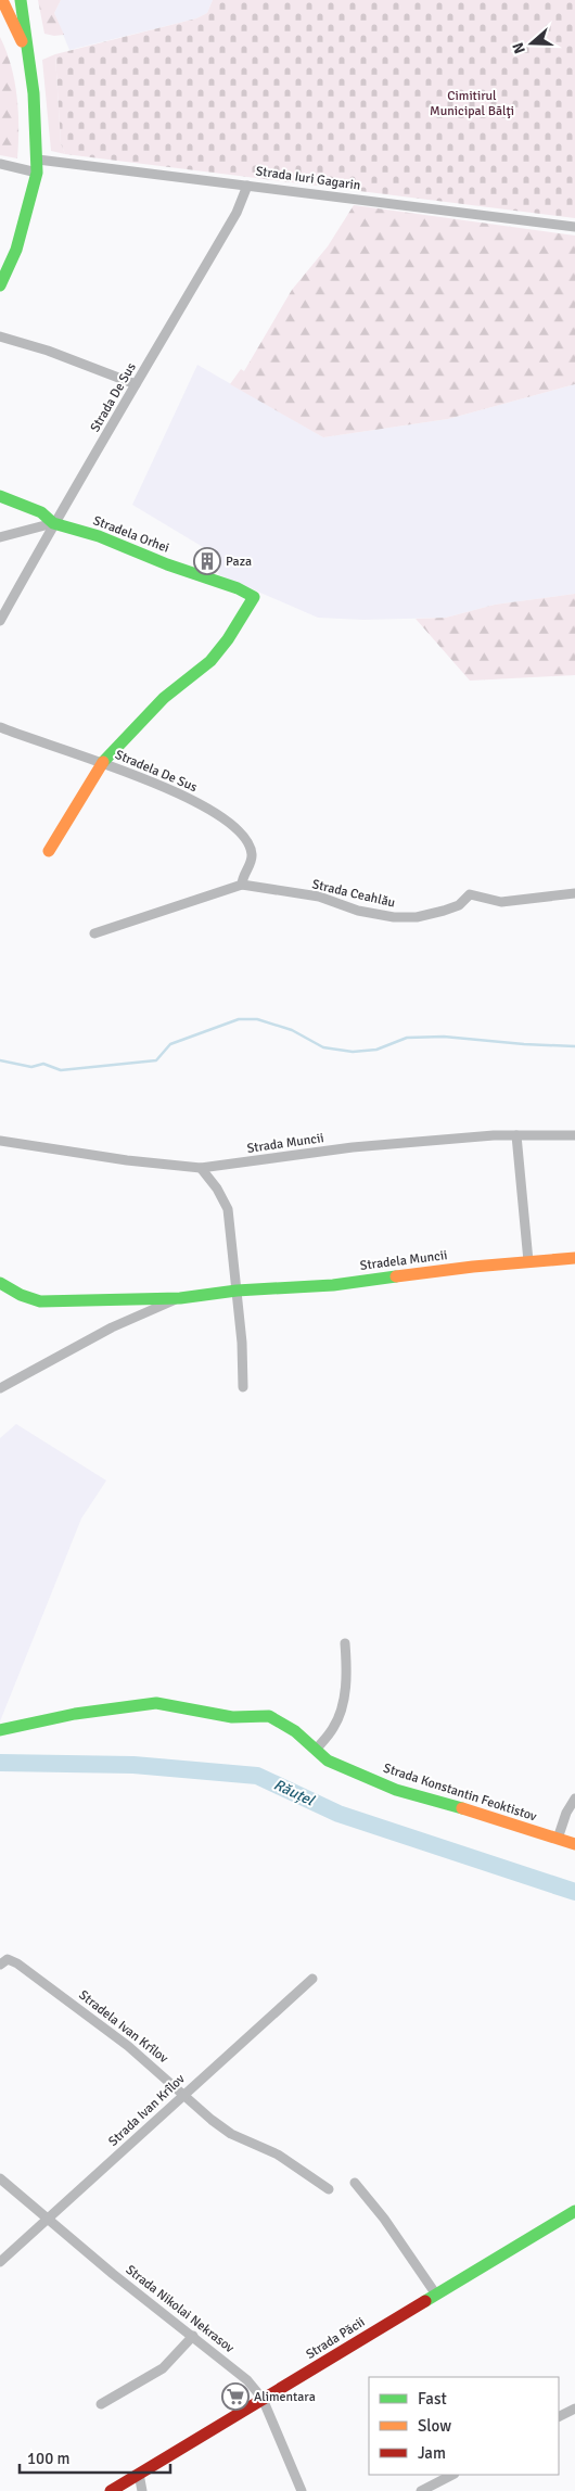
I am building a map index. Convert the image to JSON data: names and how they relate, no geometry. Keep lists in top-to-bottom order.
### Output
{
  "streets": {
    "street": [
      "Strada Iuri Gagarin",
      "Strada De Sus",
      "Stradela Orhei",
      "Stradela De Sus",
      "Strada Ceahlău",
      "Strada Muncii",
      "Stradela Muncii",
      "Strada Konstantin Feoktistov",
      "Stradela Ivan Krîlov",
      "Strada Ivan Krîlov",
      "Strada Nikolai Nekrasov",
      "Strada Păcii"
    ]
  },
  "crossings": [
    ["Strada Iuri Gagarin", "Strada De Sus"],
    ["Strada De Sus", "Stradela Orhei"],
    ["Stradela Orhei", "Stradela De Sus"],
    ["Stradela De Sus", "Strada Ceahlău"],
    ["Stradela Ivan Krîlov", "Strada Ivan Krîlov"],
    ["Strada Ivan Krîlov", "Strada Nikolai Nekrasov"],
    ["Strada Nikolai Nekrasov", "Strada Păcii"]
  ],
  "water": ["Răuțel"],
  "parks": ["Cimitirul Municipal Bălţi"],
  "places": {
    "building": ["Paza"],
    "supermarket": ["Alimentara"]
  },
  "legend": ["Fast", "Slow", "Jam"],
  "scale_bar": "100 m",
  "north": "left"
}
